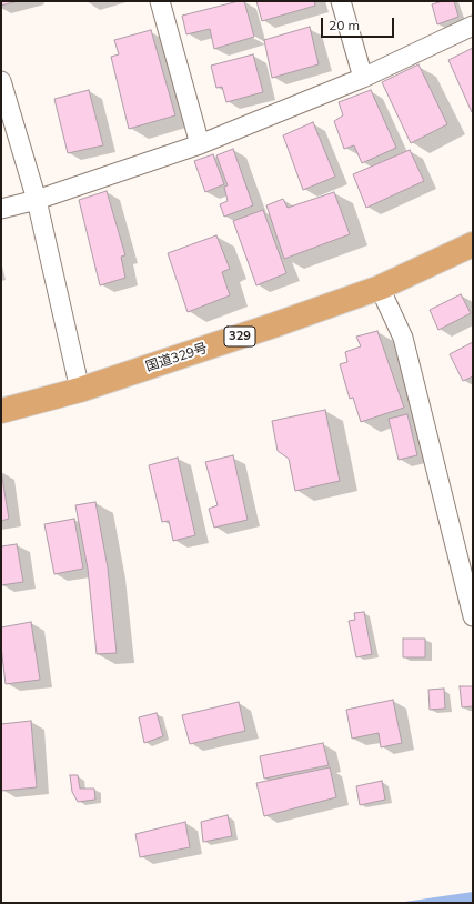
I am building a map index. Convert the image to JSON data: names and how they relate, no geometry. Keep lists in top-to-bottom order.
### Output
{
  "streets": {
    "highway": ["329", "国道329号"]
  },
  "scale_bar": "20 m"
}
